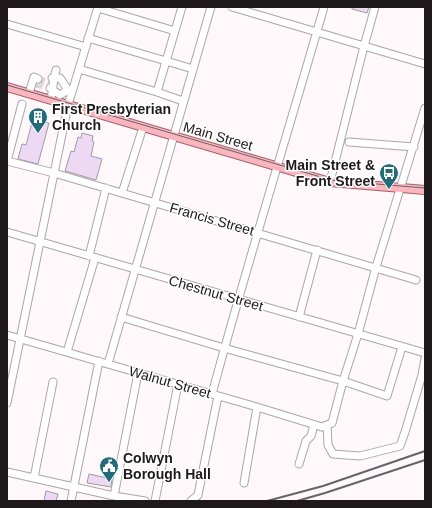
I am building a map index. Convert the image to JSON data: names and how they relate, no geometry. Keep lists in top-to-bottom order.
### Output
{
  "streets": {
    "main road": ["Main Street"],
    "street": ["Francis Street", "Chestnut Street", "Walnut Street"]
  },
  "places": {
    "building": ["First Presbyterian Church"],
    "bus stop": ["Main Street & Front Street"],
    "public building": ["Colwyn Borough Hall"]
  }
}
